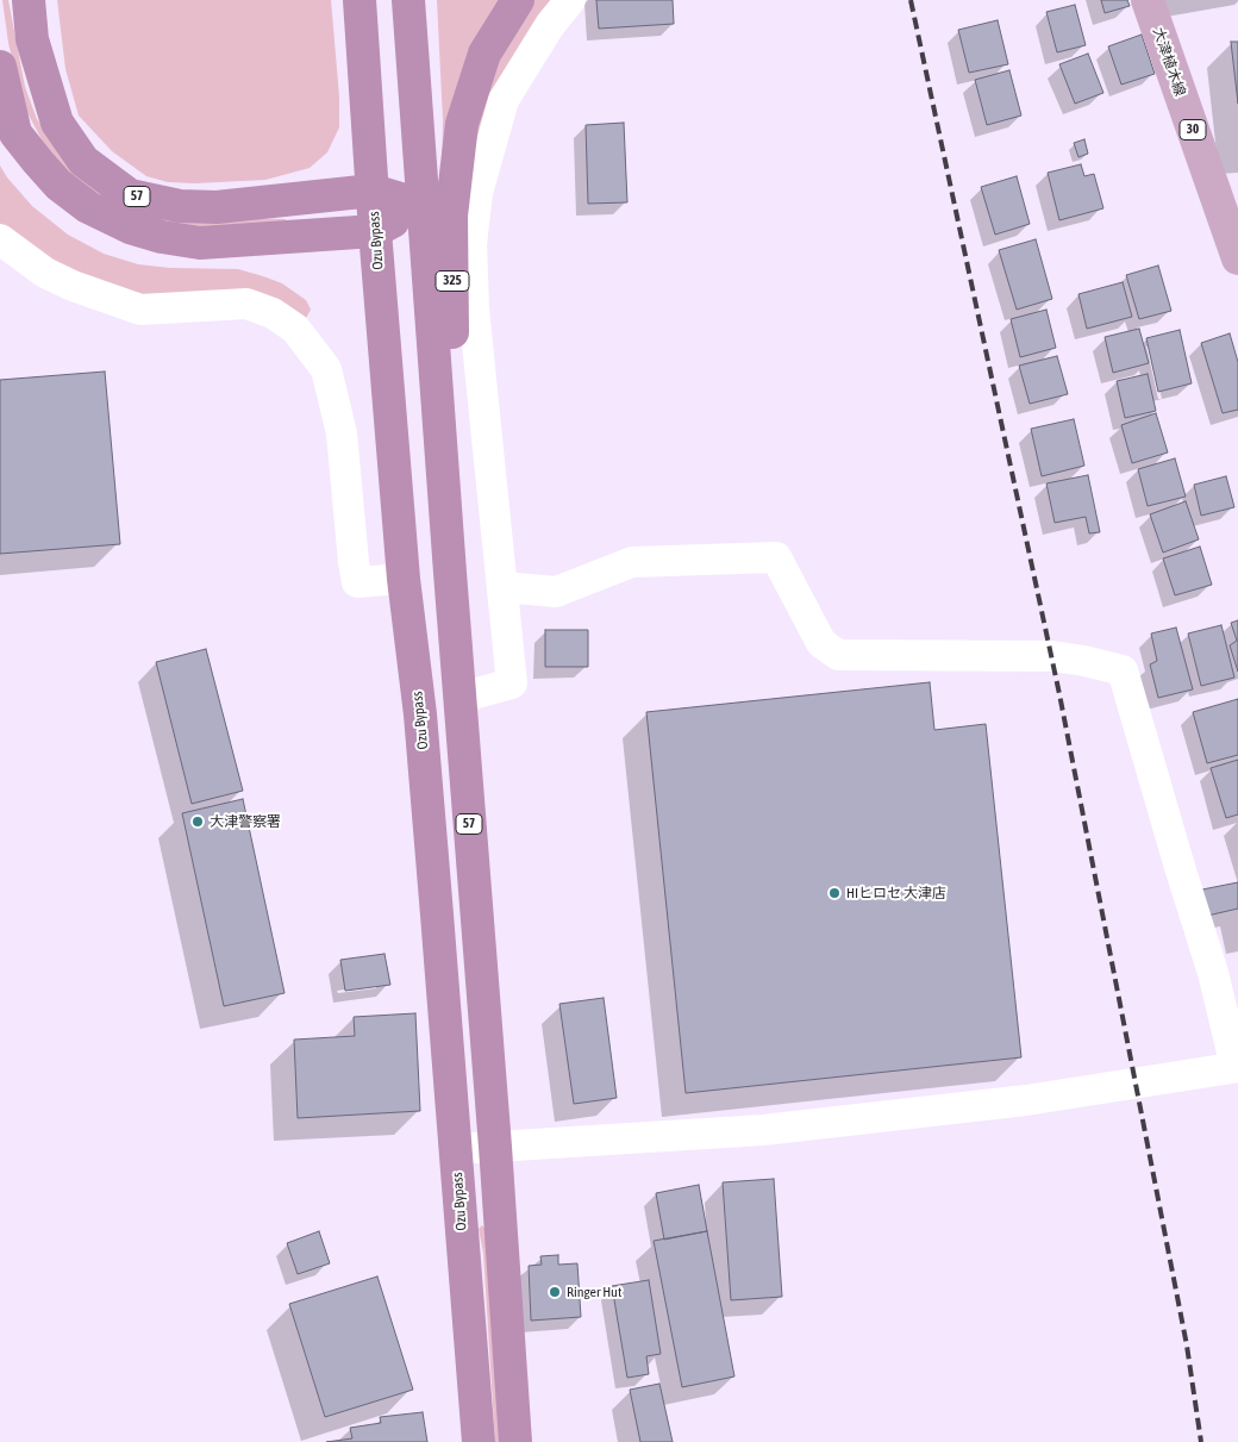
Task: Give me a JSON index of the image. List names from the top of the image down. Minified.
{"streets":{"highway":["57","Ozu Bypass","325"],"main road":["大津植木線","30"]},"crossings":[["57","Ozu Bypass"],["57","325"]],"places":["大津警察署","HIヒロセ 大津店","Ringer Hut"]}
